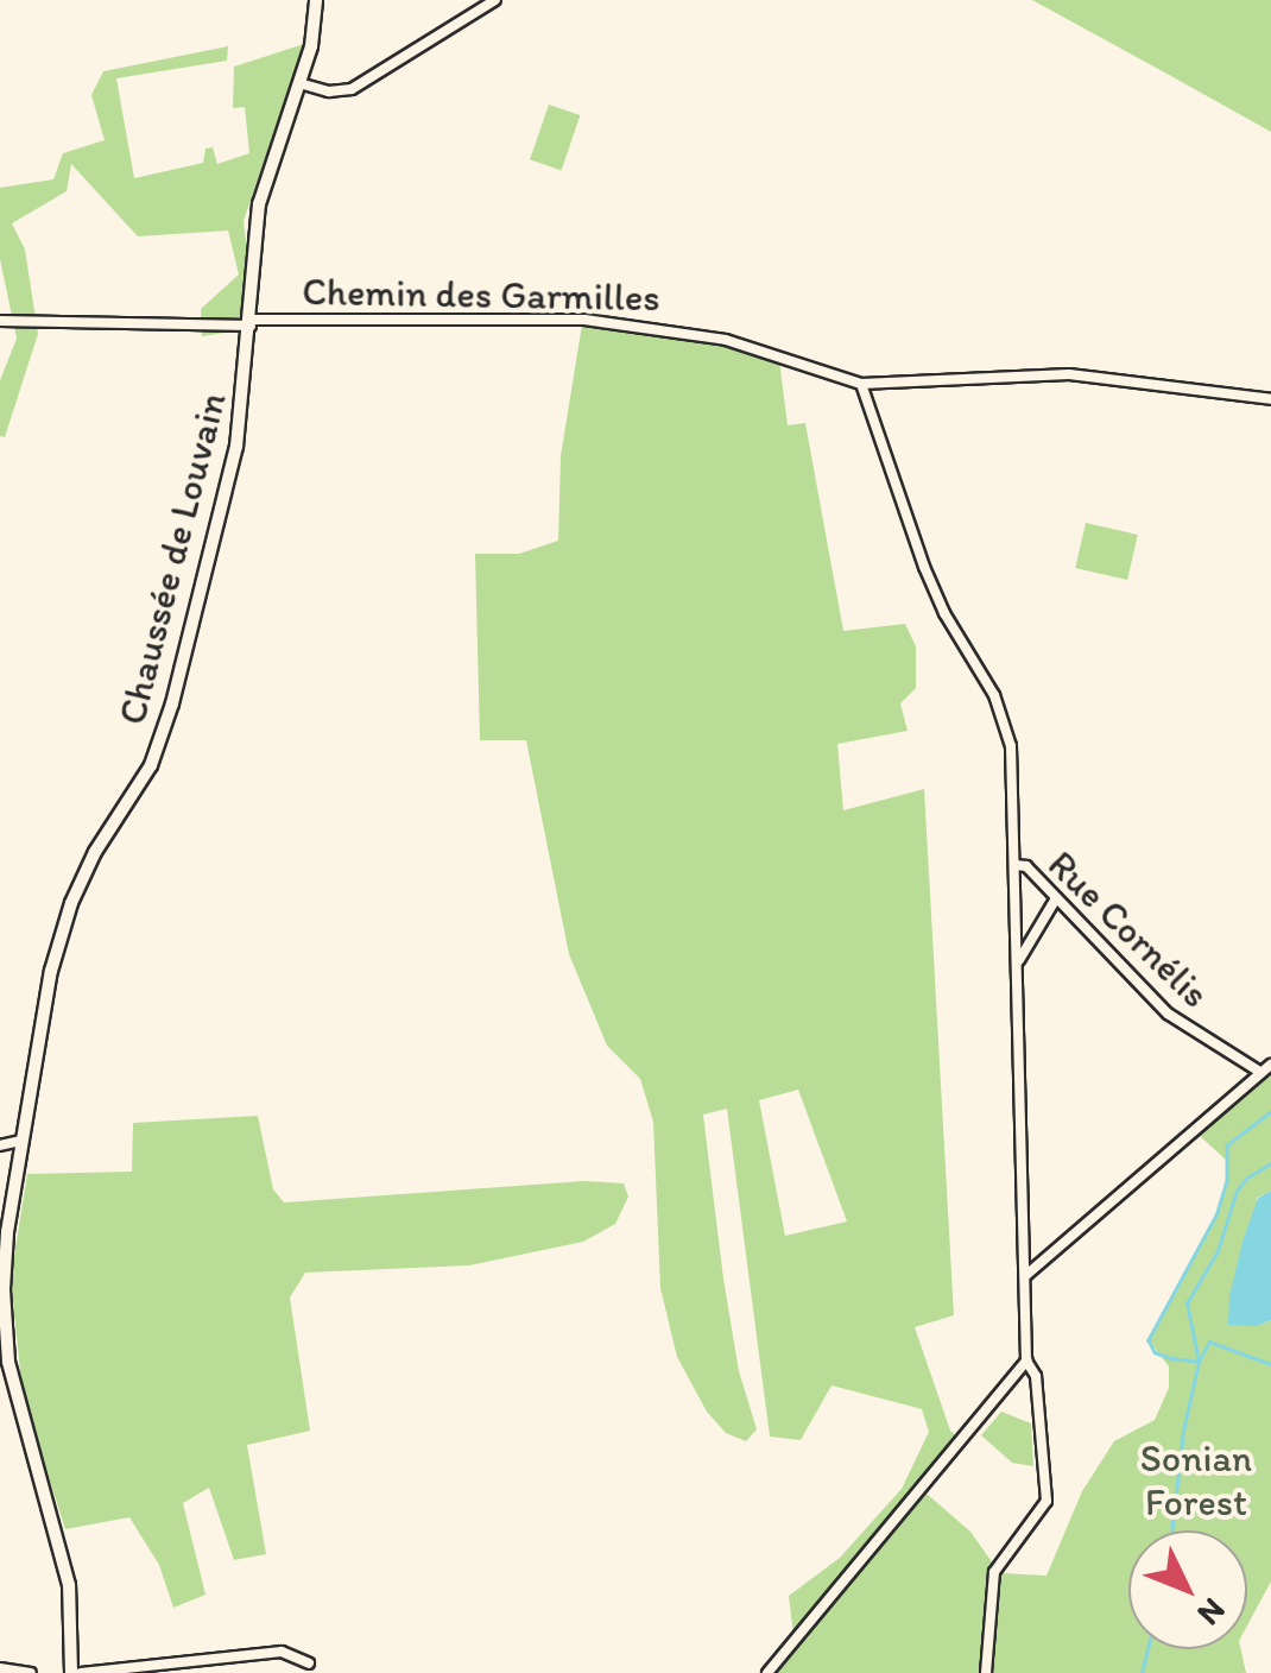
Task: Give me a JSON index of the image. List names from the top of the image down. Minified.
{"streets":{"main road":["Chaussée de Louvain"],"street":["Chemin des Garmilles","Rue Cornélis"]},"crossings":[["Chemin des Garmilles","Chaussée de Louvain"]],"parks":["Sonian Forest"],"north":"bottom right"}
